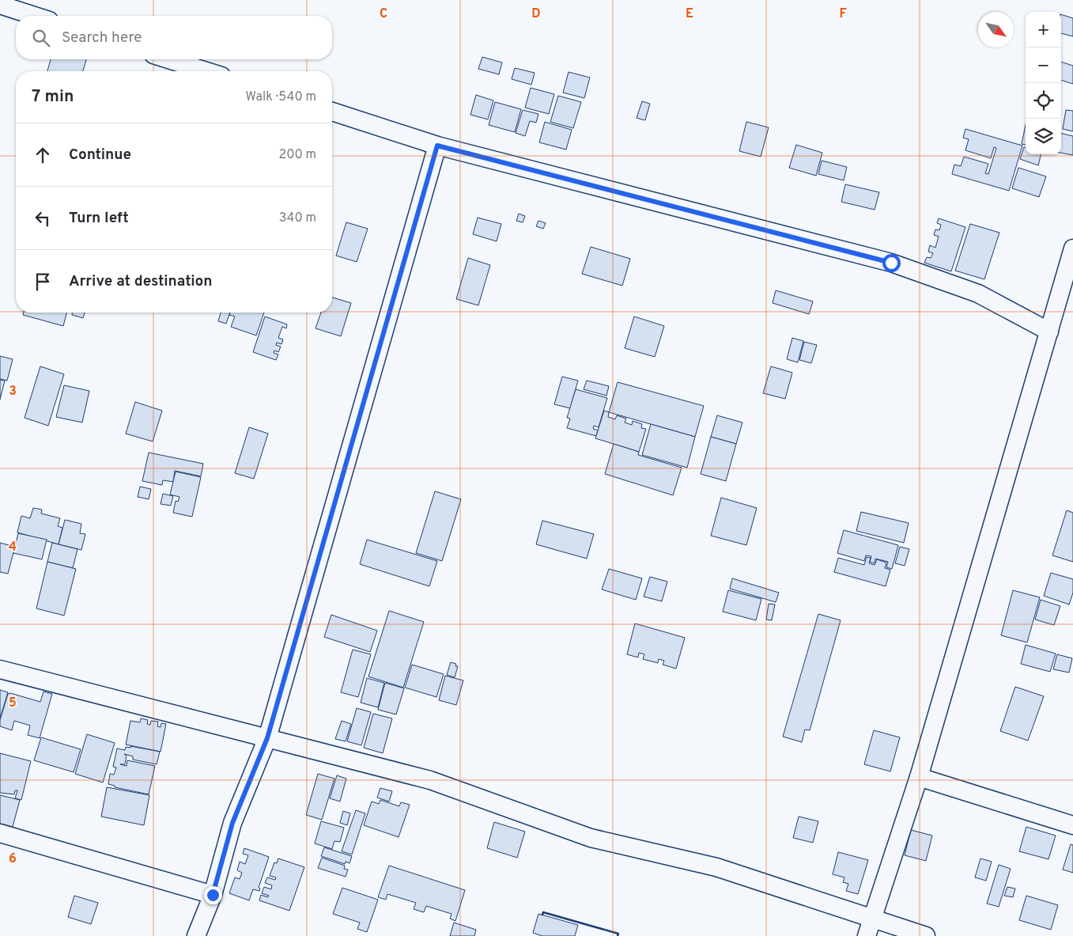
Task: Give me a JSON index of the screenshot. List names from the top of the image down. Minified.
{"north":"bottom right","page":{"map_buttons":["+","−"],"search":"Search here","heading":["7 min","Walk · 540 m"],"list":[["Continue","200 m"],["Turn left","340 m"],"Arrive at destination"]},"grid":{"columns":["C","D","E","F"],"rows":["3","4","5","6"]}}
